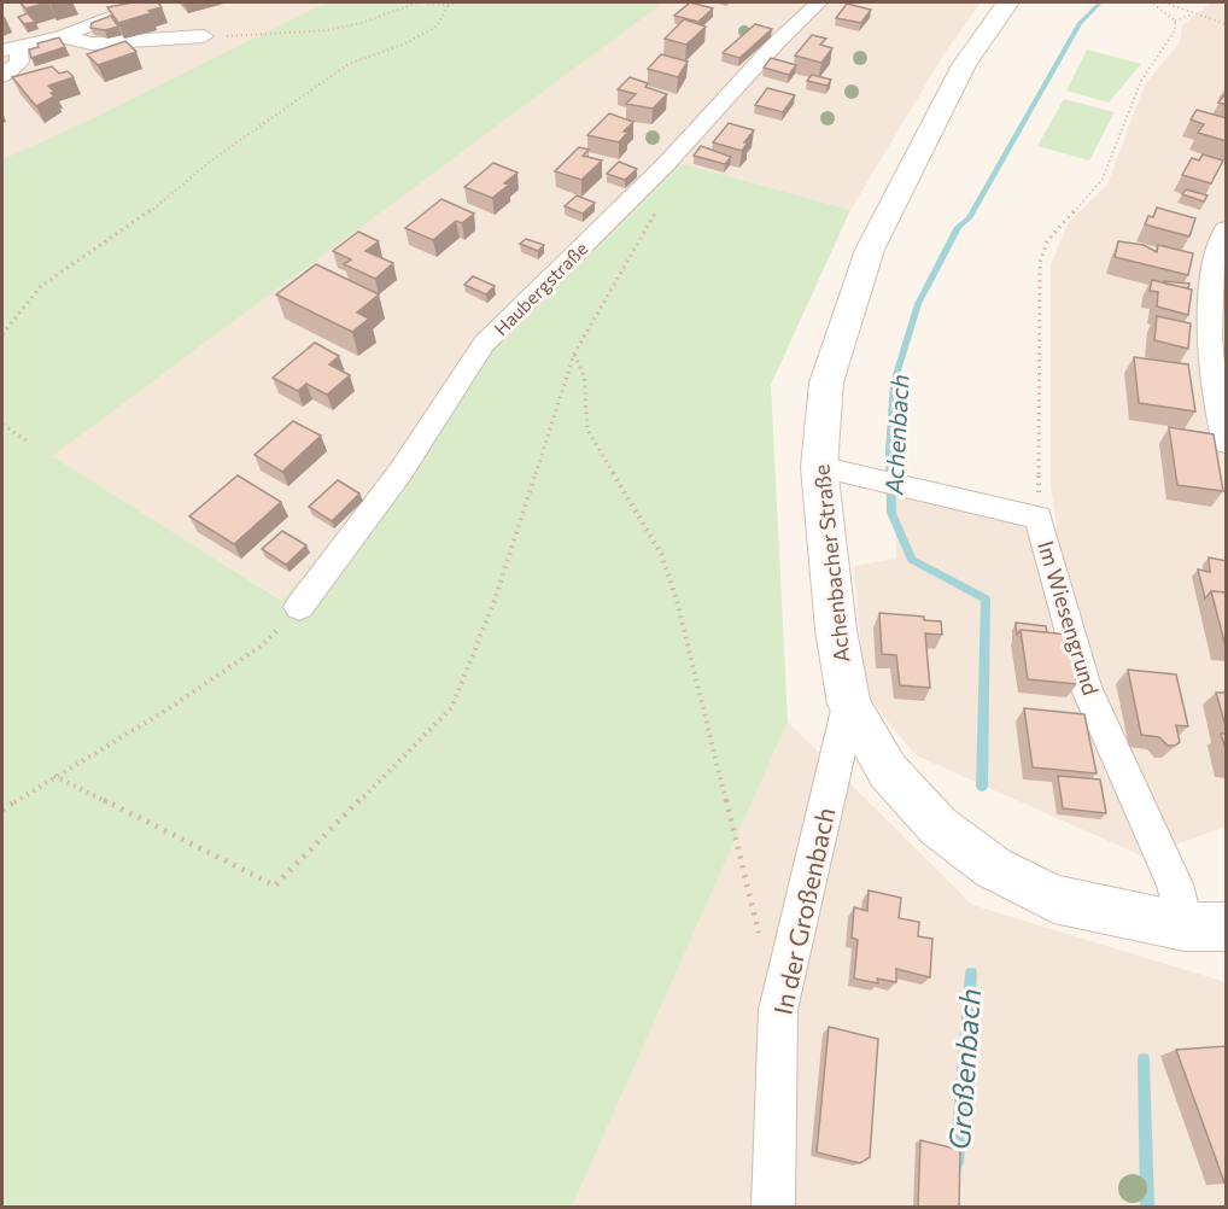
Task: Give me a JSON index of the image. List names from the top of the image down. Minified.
{"streets":{"main road":["Achenbacher Straße"],"street":["Haubergstraße","Im Wiesengrund","In der Großenbach"]},"crossings":[["Achenbacher Straße","Im Wiesengrund"],["Achenbacher Straße","In der Großenbach"]],"water":["Achenbach","Großenbach"]}
